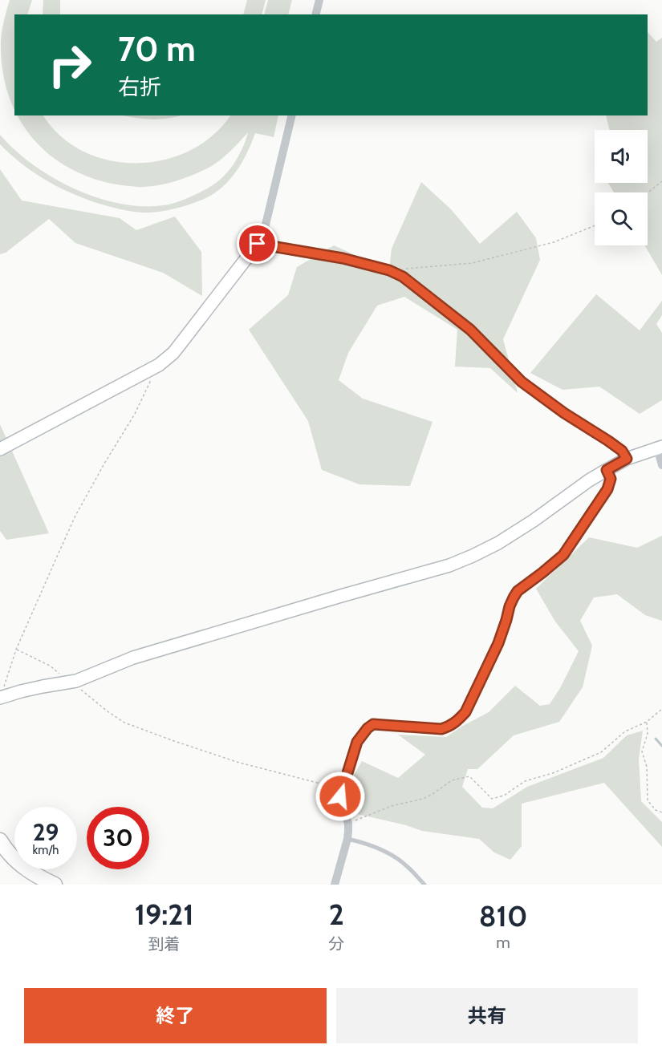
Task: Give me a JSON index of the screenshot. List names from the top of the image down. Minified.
{"page":{"turn":["70 m","右折"],"speed":"29 km/h","limit":"30","eta":["19:21","到着","2","分","810","m"],"buttons":["終了","共有"]}}
